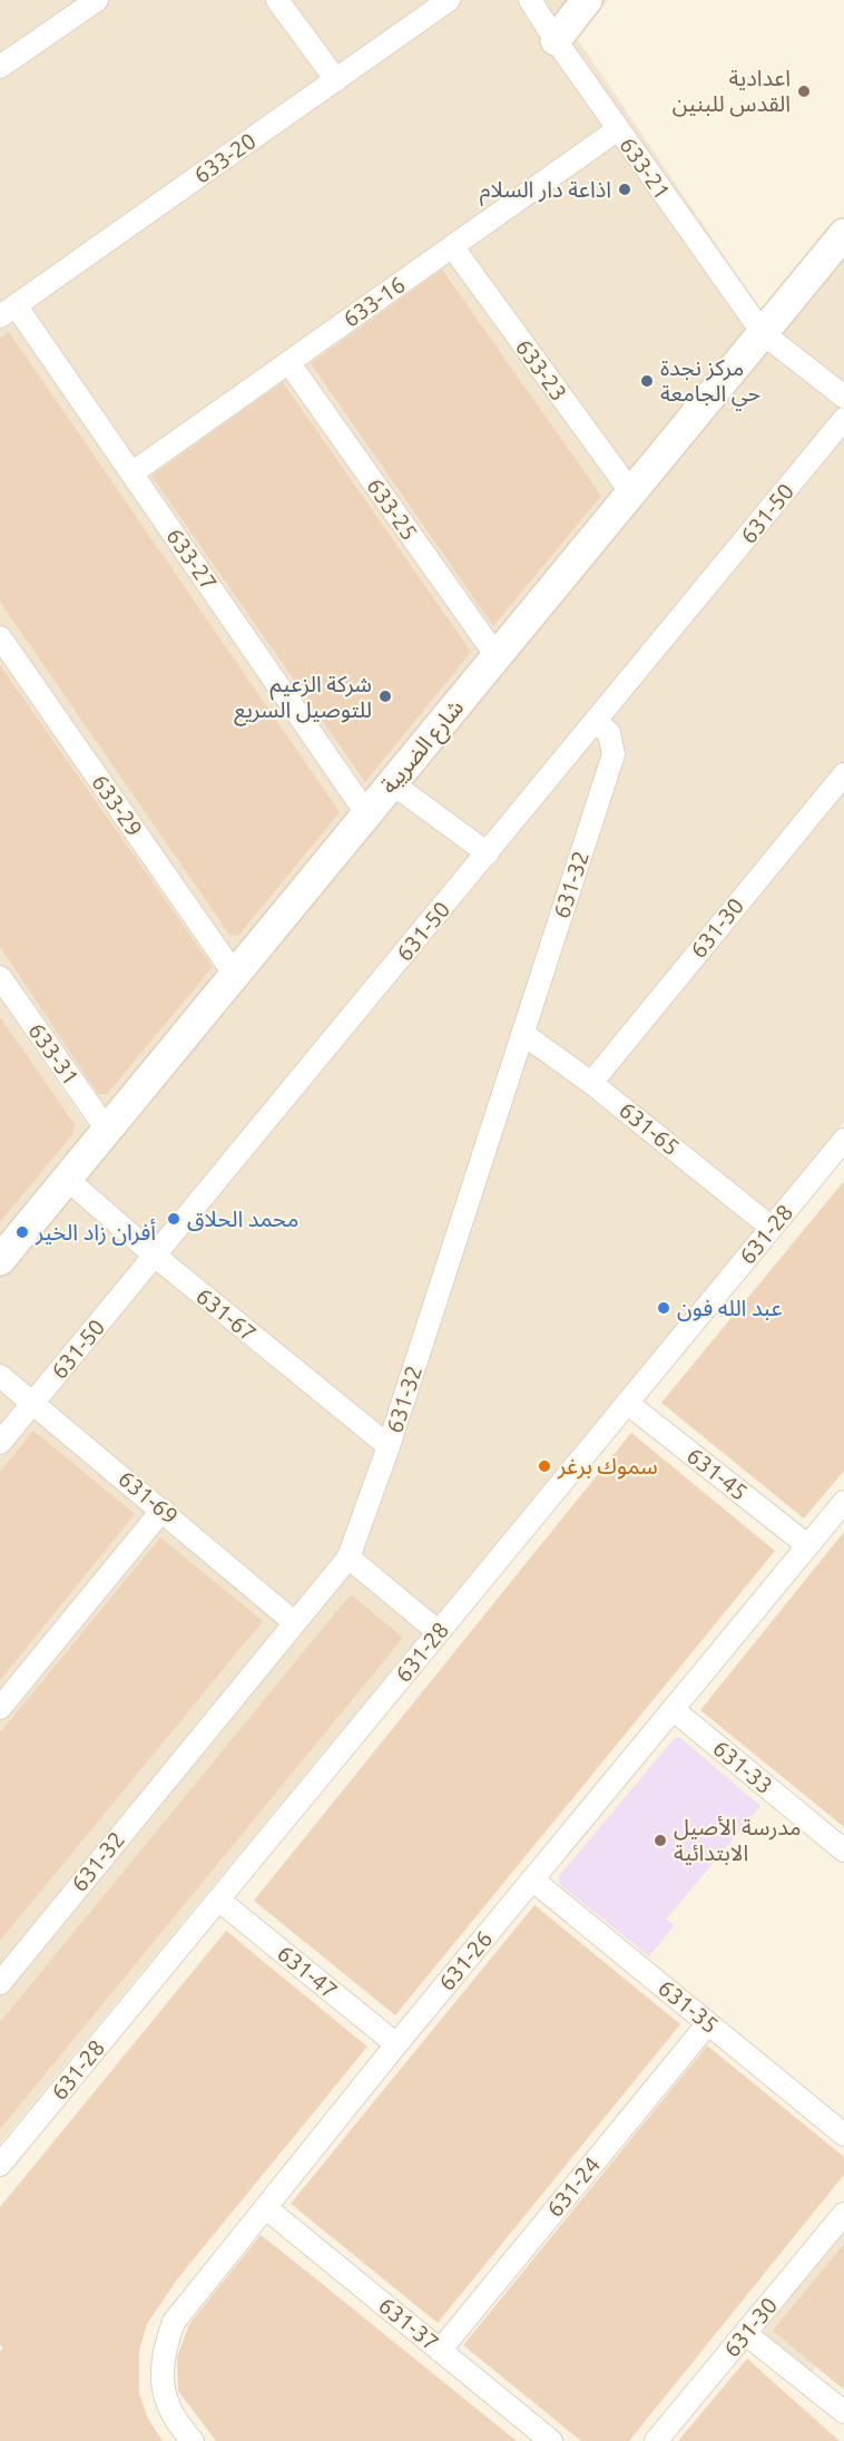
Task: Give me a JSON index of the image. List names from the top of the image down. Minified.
{"streets":{"street":["633-20","633-21","633-16","633-23","633-25","631-50","633-27","شارع الضريبة","633-29","631-32","631-30","633-31","631-65","631-28","631-67","631-45","631-69","631-33","631-26","631-47","631-35","631-24","631-37"]},"crossings":[["633-20","633-27"],["633-21","633-16"],["633-21","شارع الضريبة"],["633-16","633-23"],["633-16","633-25"],["633-16","633-27"],["633-23","شارع الضريبة"],["633-25","شارع الضريبة"],["631-50","631-32"],["631-50","631-67"],["631-50","631-69"],["633-27","شارع الضريبة"],["شارع الضريبة","633-29"],["شارع الضريبة","633-31"],["شارع الضريبة","631-67"],["631-32","631-65"],["631-32","631-67"],["631-32","631-69"],["631-30","631-65"],["631-65","631-28"],["631-28","631-45"],["631-28","631-47"],["631-45","631-26"],["631-33","631-26"],["631-26","631-47"],["631-26","631-35"],["631-26","631-37"],["631-35","631-24"],["631-24","631-37"]],"places":["اعدادية القدس للبنين","اذاعة دار السلام","مركز نجدة حي الجامعة","شركة الزعيم للتوصيل السريع","محمد الحلاق","أفران زاد الخير","عبد الله فون","سموك برغر","مدرسة الأصيل الابتدائية"]}
